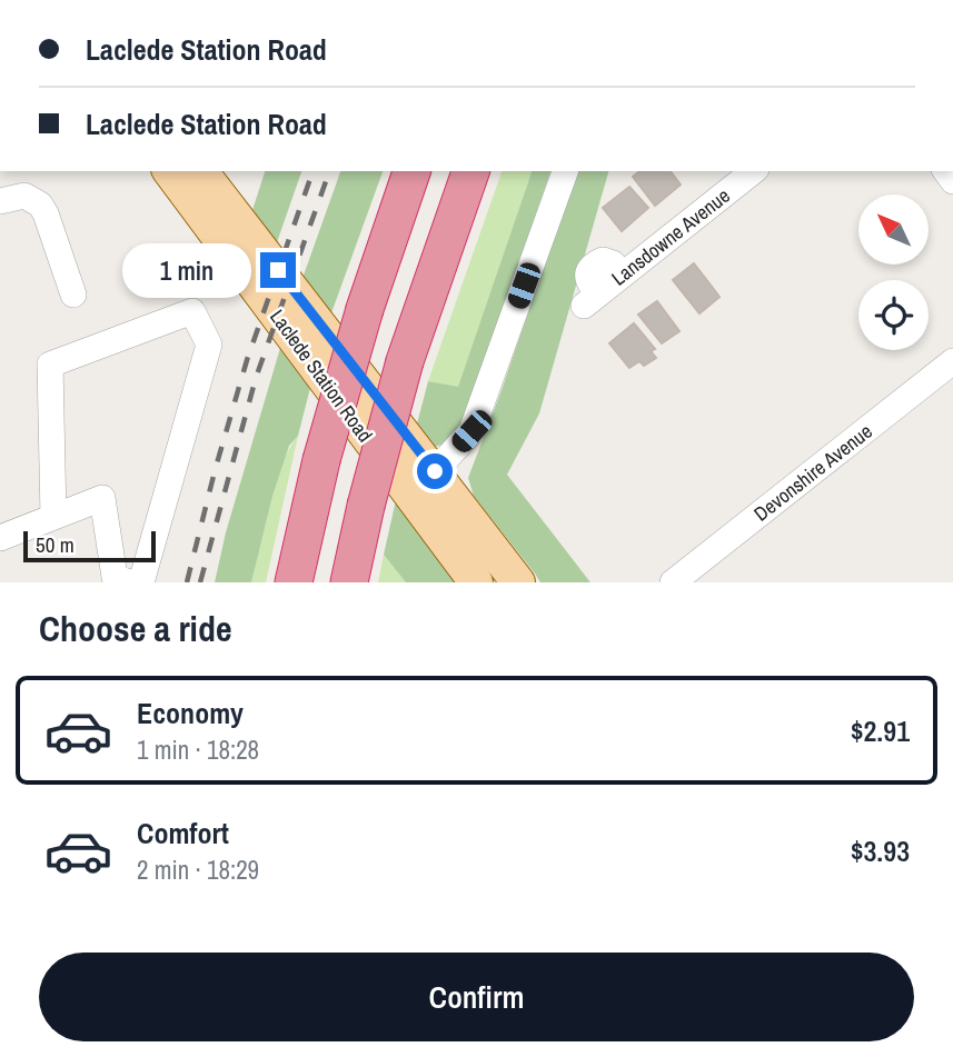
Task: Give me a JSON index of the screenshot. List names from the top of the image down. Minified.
{"streets":{"main road":["Laclede Station Road"],"street":["Lansdowne Avenue","Devonshire Avenue"]},"scale_bar":"50 m","north":"top left","page":{"banner":["Laclede Station Road","Laclede Station Road"],"bubble":"1 min","scale":"50 m","heading":"Choose a ride","list":[{"name":"Economy","note":"1 min · 18:28","value":"$2.91"},{"name":"Comfort","note":"2 min · 18:29","value":"$3.93"}],"buttons":"Confirm"}}
